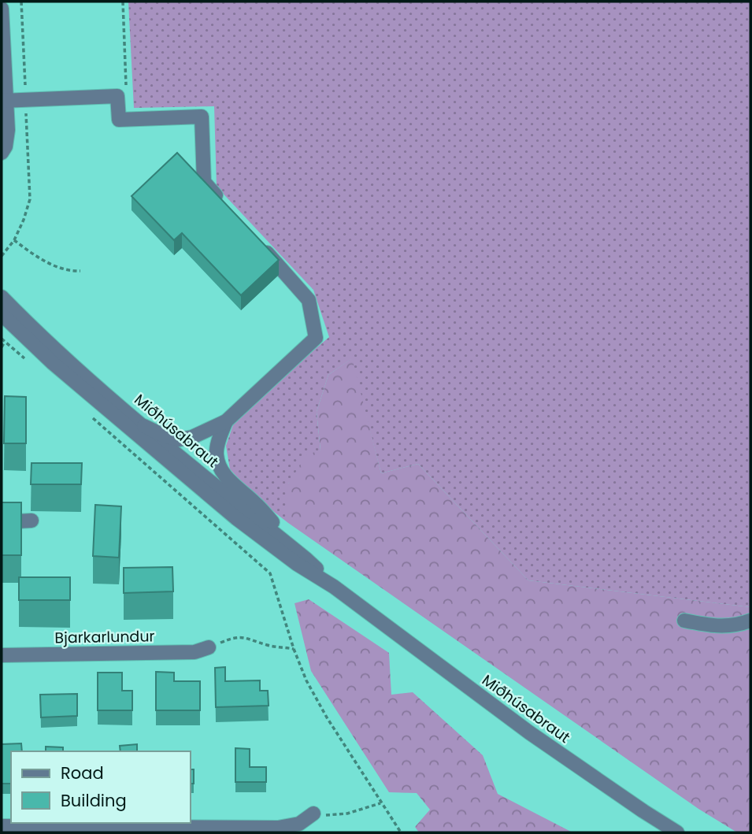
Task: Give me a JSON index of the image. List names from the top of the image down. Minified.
{"streets":{"street":["Miðhúsabraut","Bjarkarlundur"]},"legend":["Road","Building"]}
